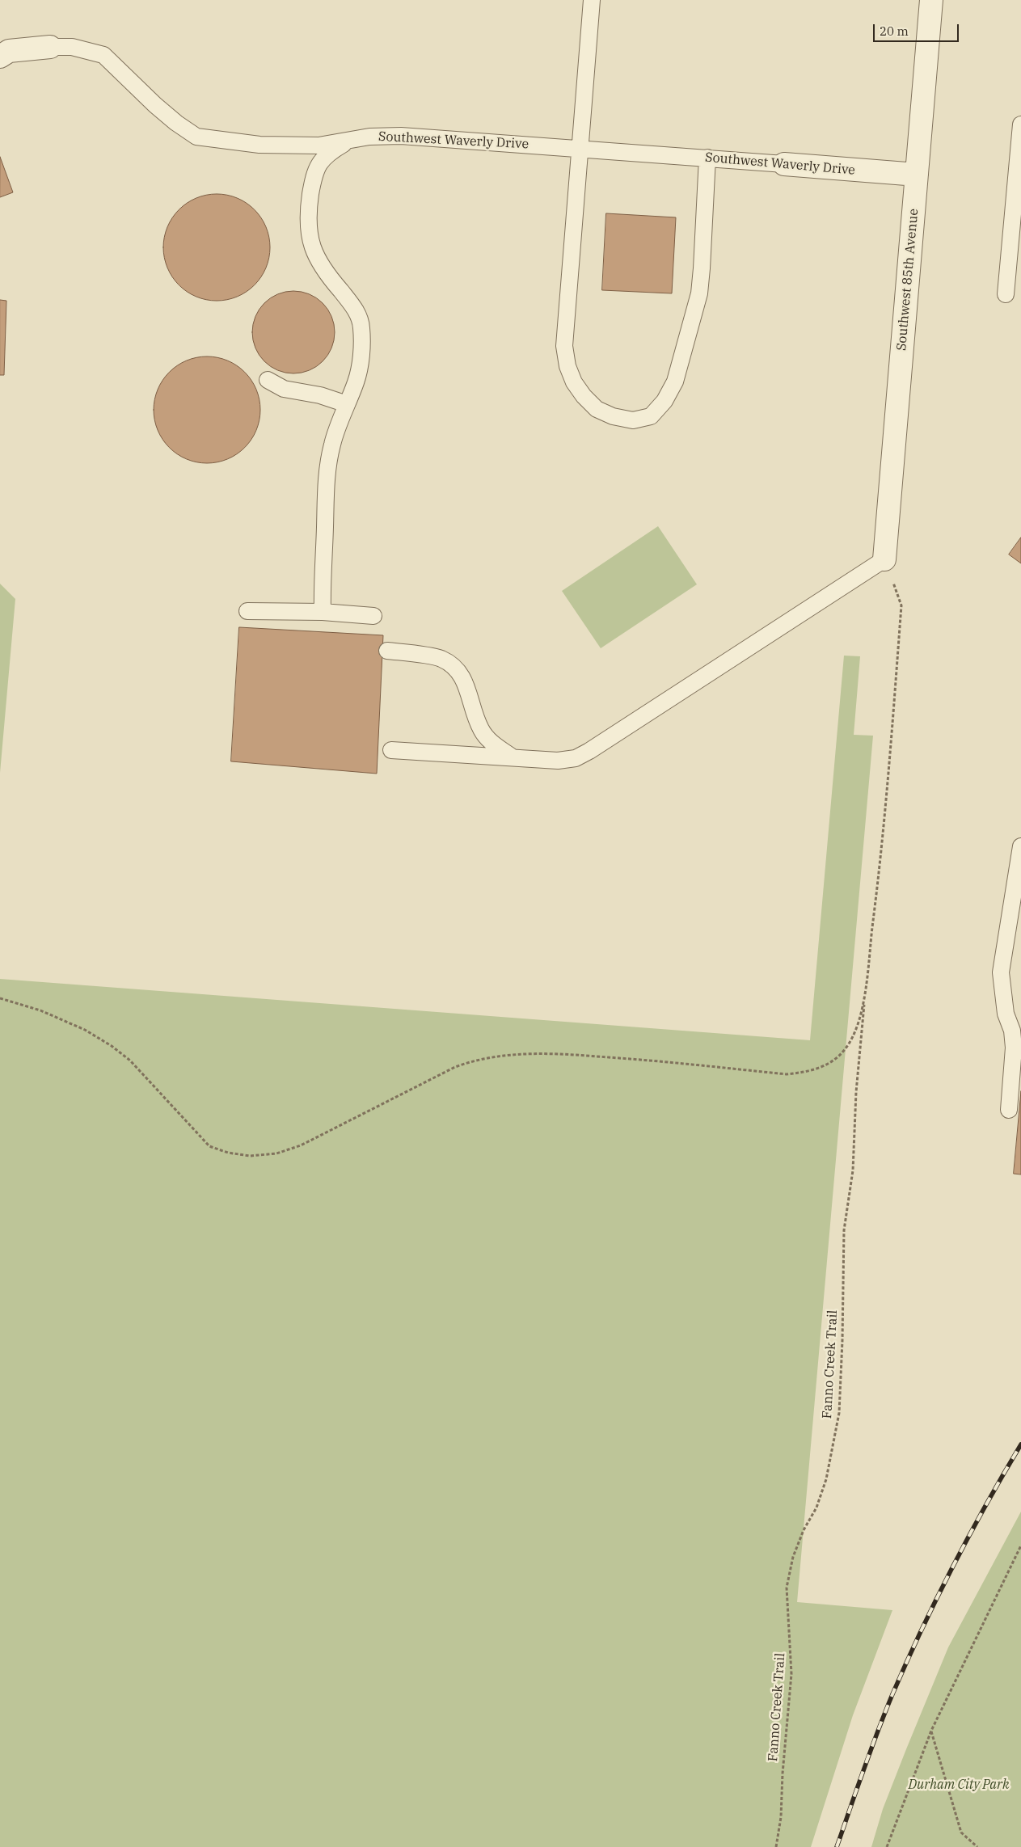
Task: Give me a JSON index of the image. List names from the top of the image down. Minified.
{"streets":{"street":["Southwest Waverly Drive","Southwest 85th Avenue"],"path":["Fanno Creek Trail"]},"crossings":[["Southwest Waverly Drive","Southwest 85th Avenue"]],"parks":["Durham City Park"],"scale_bar":"20 m"}
